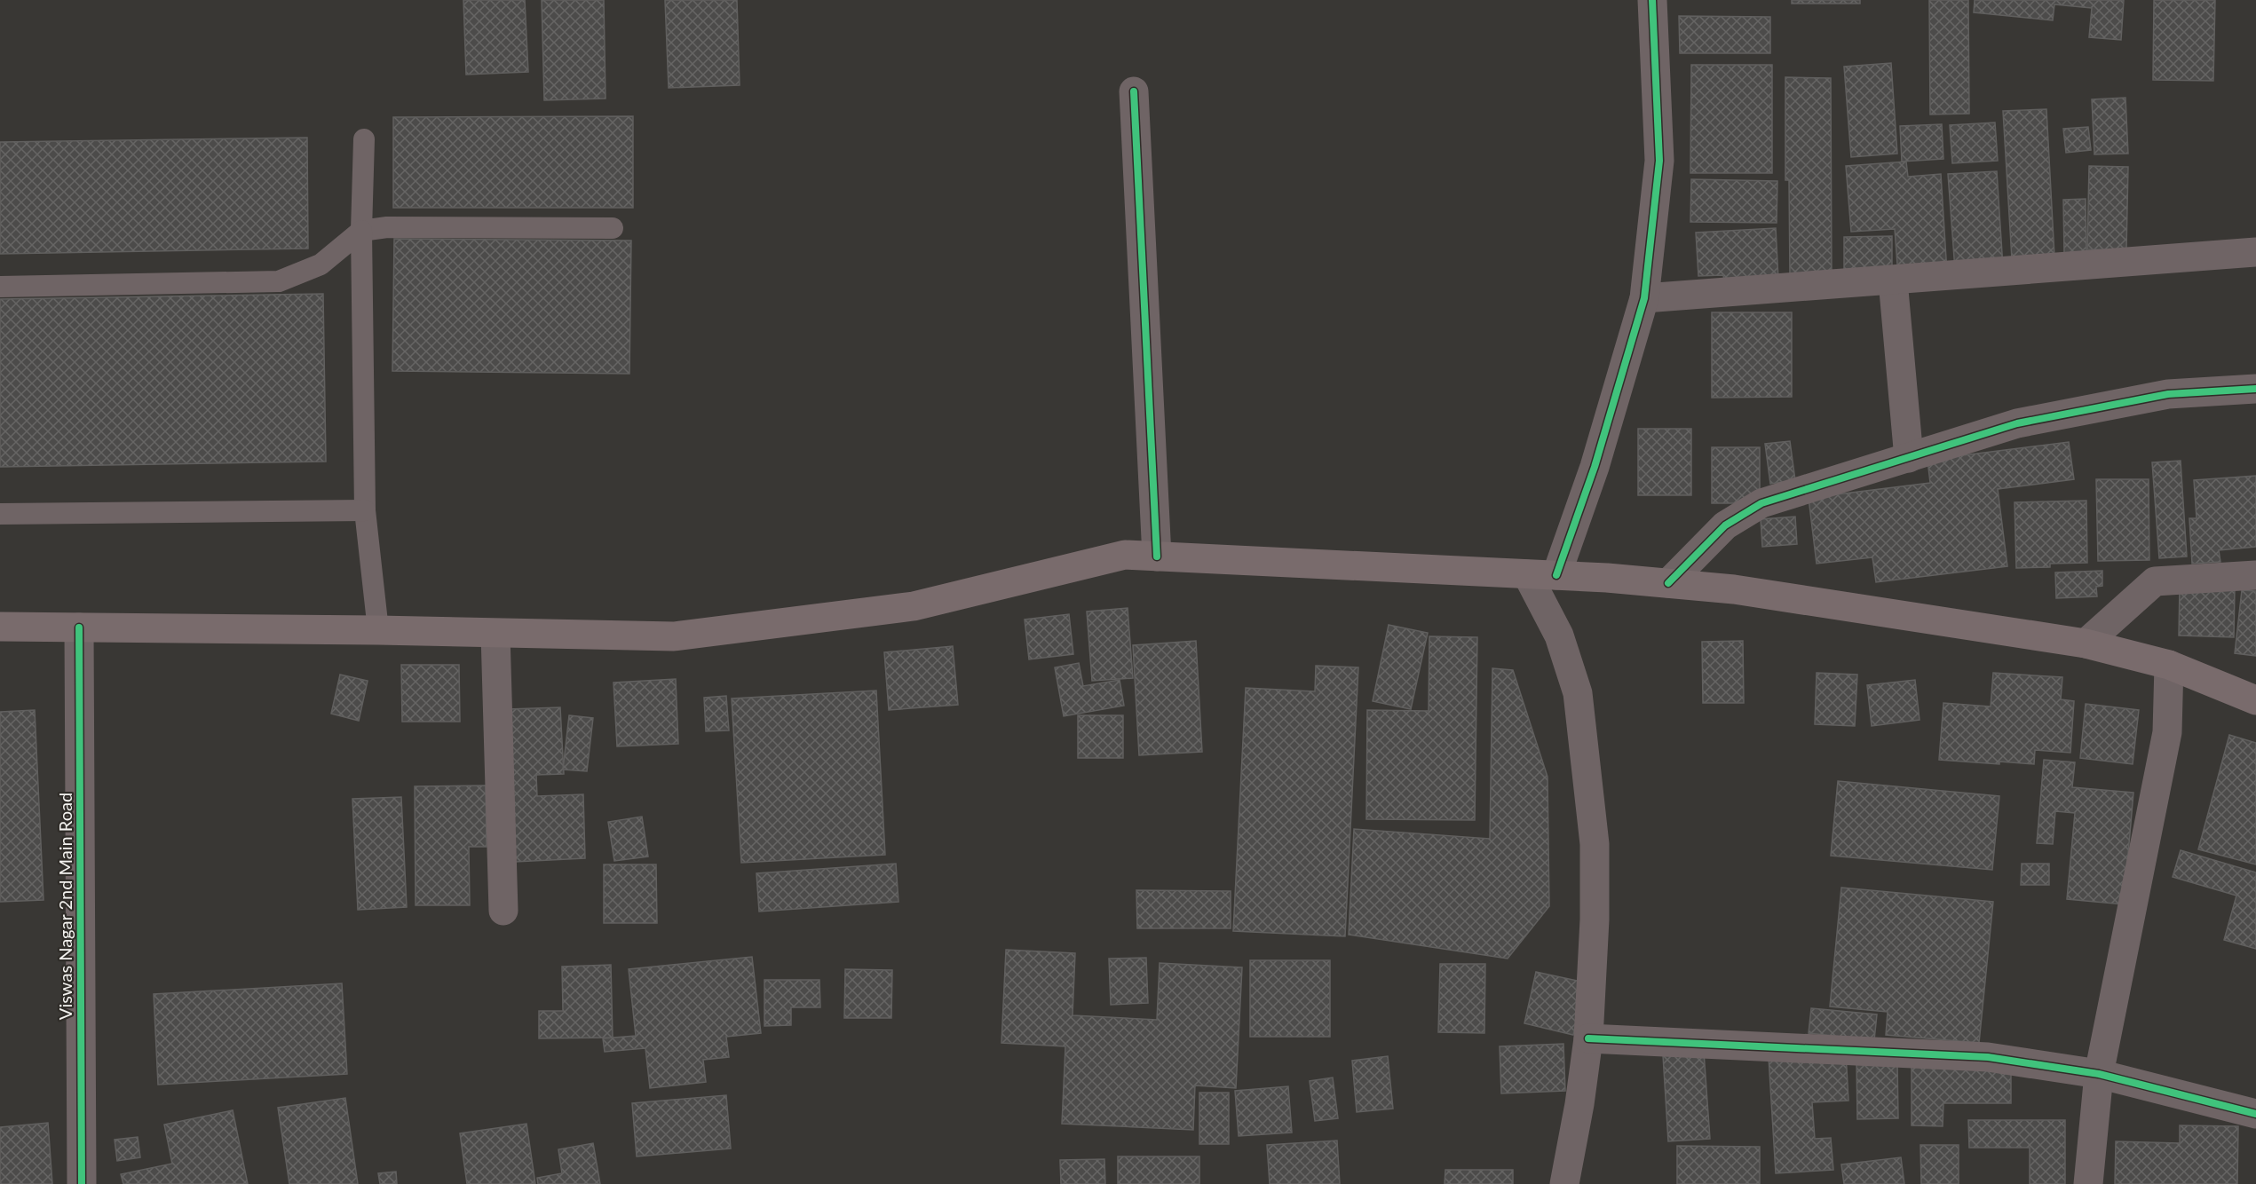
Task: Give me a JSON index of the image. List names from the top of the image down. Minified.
{"streets":{"street":["Viswas Nagar 2nd Main Road"]}}
